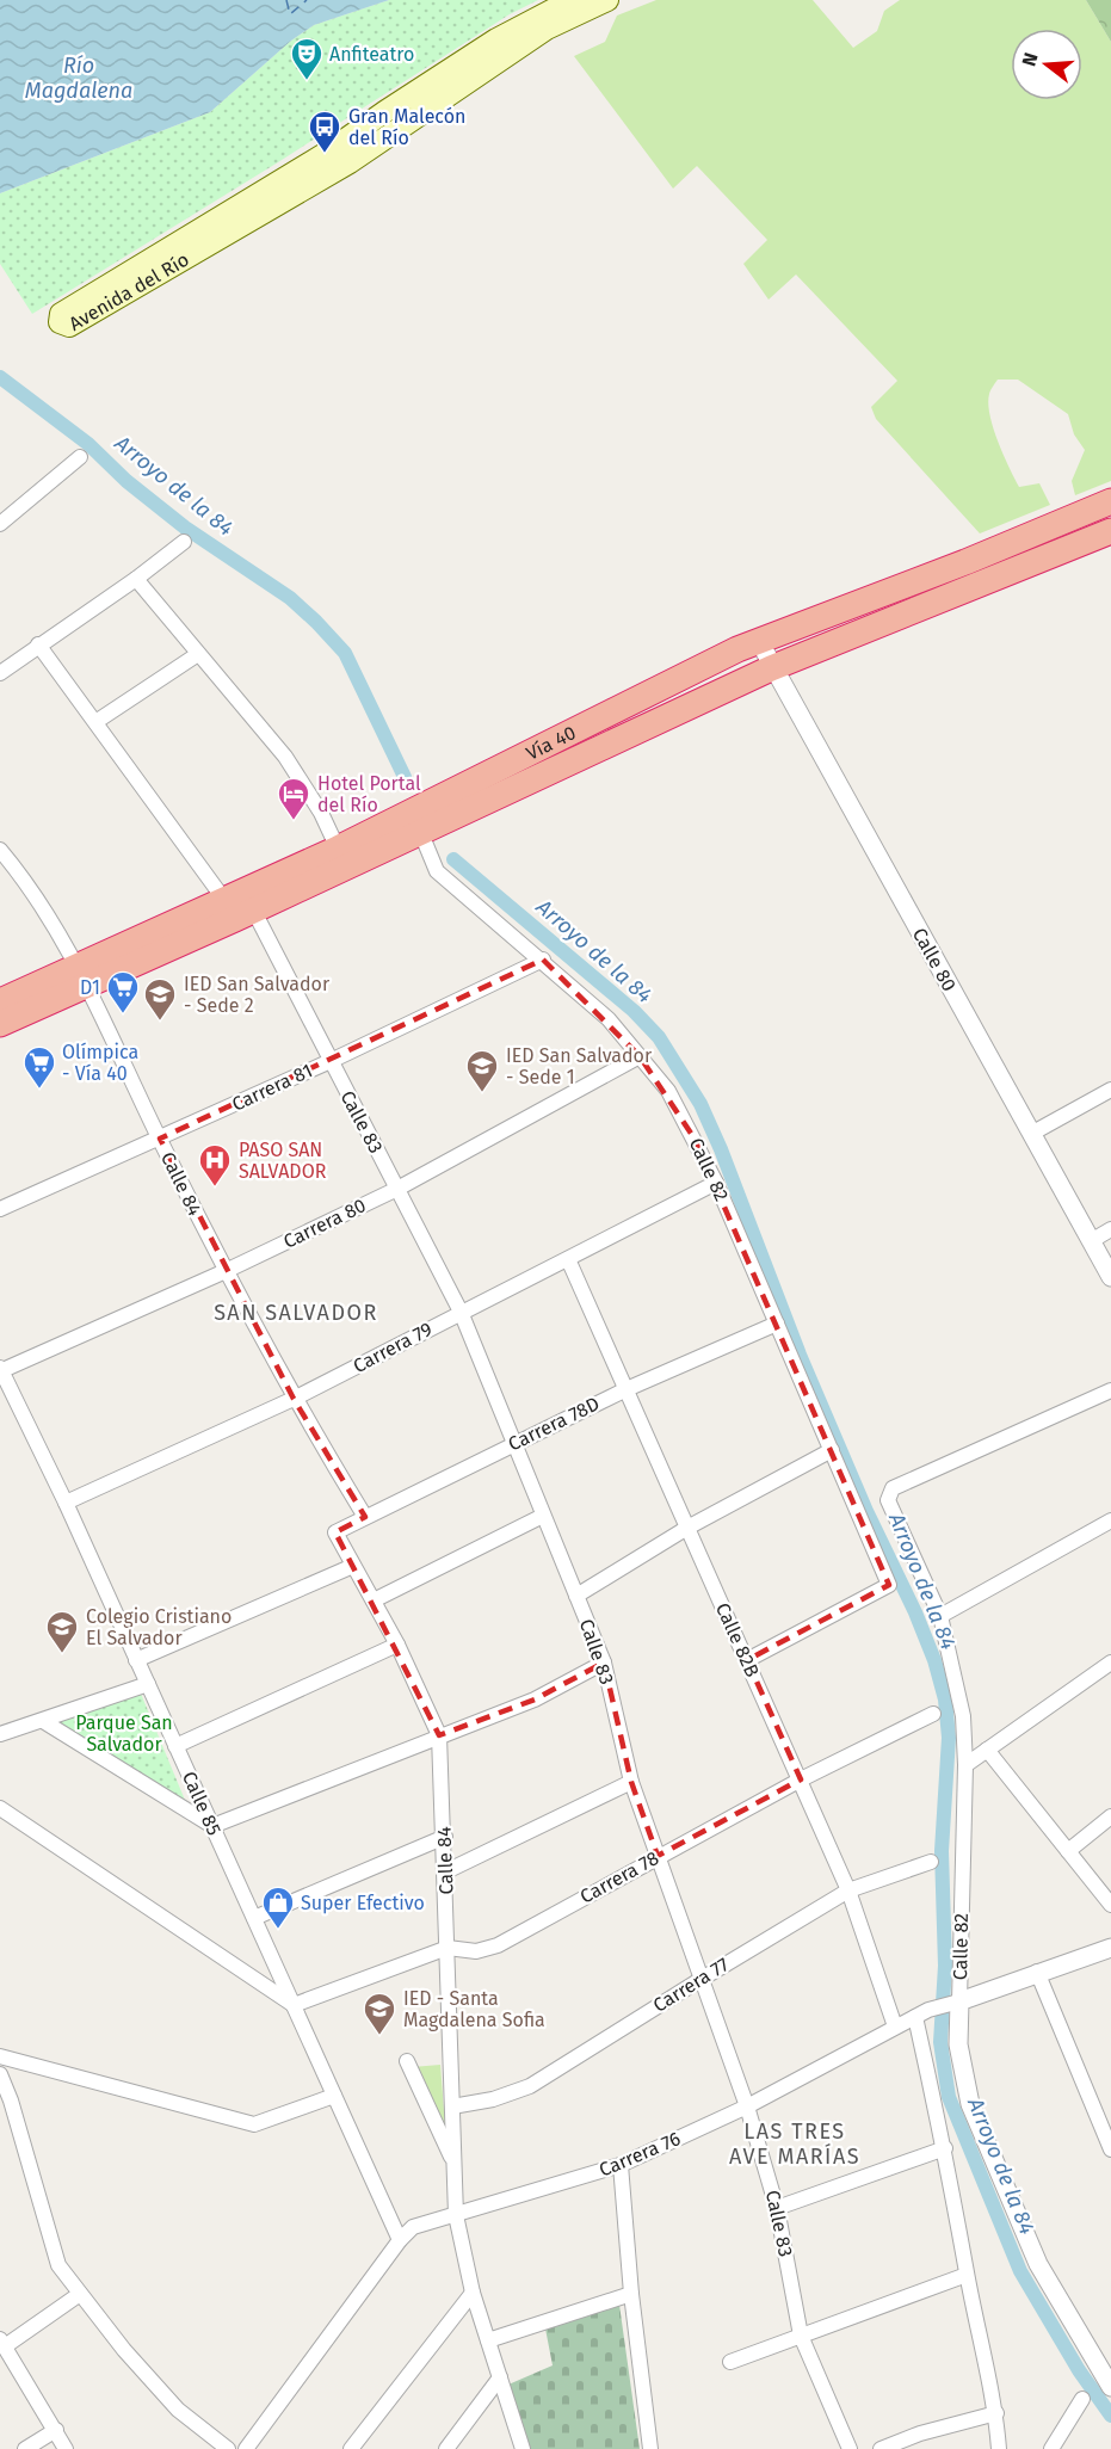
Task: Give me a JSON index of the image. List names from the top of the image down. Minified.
{"streets":{"highway":["Vía 40"],"main road":["Avenida del Río"],"street":["Calle 80","Carrera 81","Calle 83","Calle 82","Calle 84","Carrera 80","Carrera 79","Carrera 78D","Calle 82B","Calle 85","Carrera 78","Carrera 77","Carrera 76"]},"crossings":[["Vía 40","Calle 80"],["Vía 40","Calle 83"],["Vía 40","Calle 82"],["Vía 40","Calle 84"],["Carrera 81","Calle 83"],["Carrera 81","Calle 82"],["Carrera 81","Calle 84"],["Calle 83","Carrera 80"],["Calle 83","Carrera 79"],["Calle 83","Carrera 78D"],["Calle 83","Carrera 78"],["Calle 83","Carrera 77"],["Calle 83","Carrera 76"],["Calle 82","Carrera 80"],["Calle 82","Carrera 79"],["Calle 82","Carrera 78D"],["Calle 82","Calle 82B"],["Calle 82","Carrera 76"],["Calle 84","Carrera 80"],["Calle 84","Carrera 79"],["Calle 84","Carrera 78D"],["Calle 84","Carrera 78"],["Calle 84","Carrera 77"],["Calle 84","Carrera 76"],["Carrera 80","Calle 85"],["Carrera 79","Calle 82B"],["Carrera 79","Calle 85"],["Carrera 78D","Calle 82B"],["Calle 82B","Carrera 78"],["Calle 82B","Carrera 77"],["Calle 82B","Carrera 76"],["Calle 85","Carrera 78"],["Calle 85","Carrera 76"]],"districts":["SAN SALVADOR","LAS TRES AVE MARÍAS"],"water":["Río Magdalena","Arroyo de la 84"],"parks":["Parque San Salvador"],"places":{"theatre":["Anfiteatro"],"bus stop":["Gran Malecón del Río"],"hotel":["Hotel Portal del Río"],"supermarket":["D1","Olímpica - Vía 40"],"school or university":["IED San Salvador - Sede 2","IED San Salvador - Sede 1","Colegio Cristiano El Salvador","IED - Santa Magdalena Sofia"],"hospital":["PASO SAN SALVADOR"],"shop":["Super Efectivo"]},"north":"left"}
